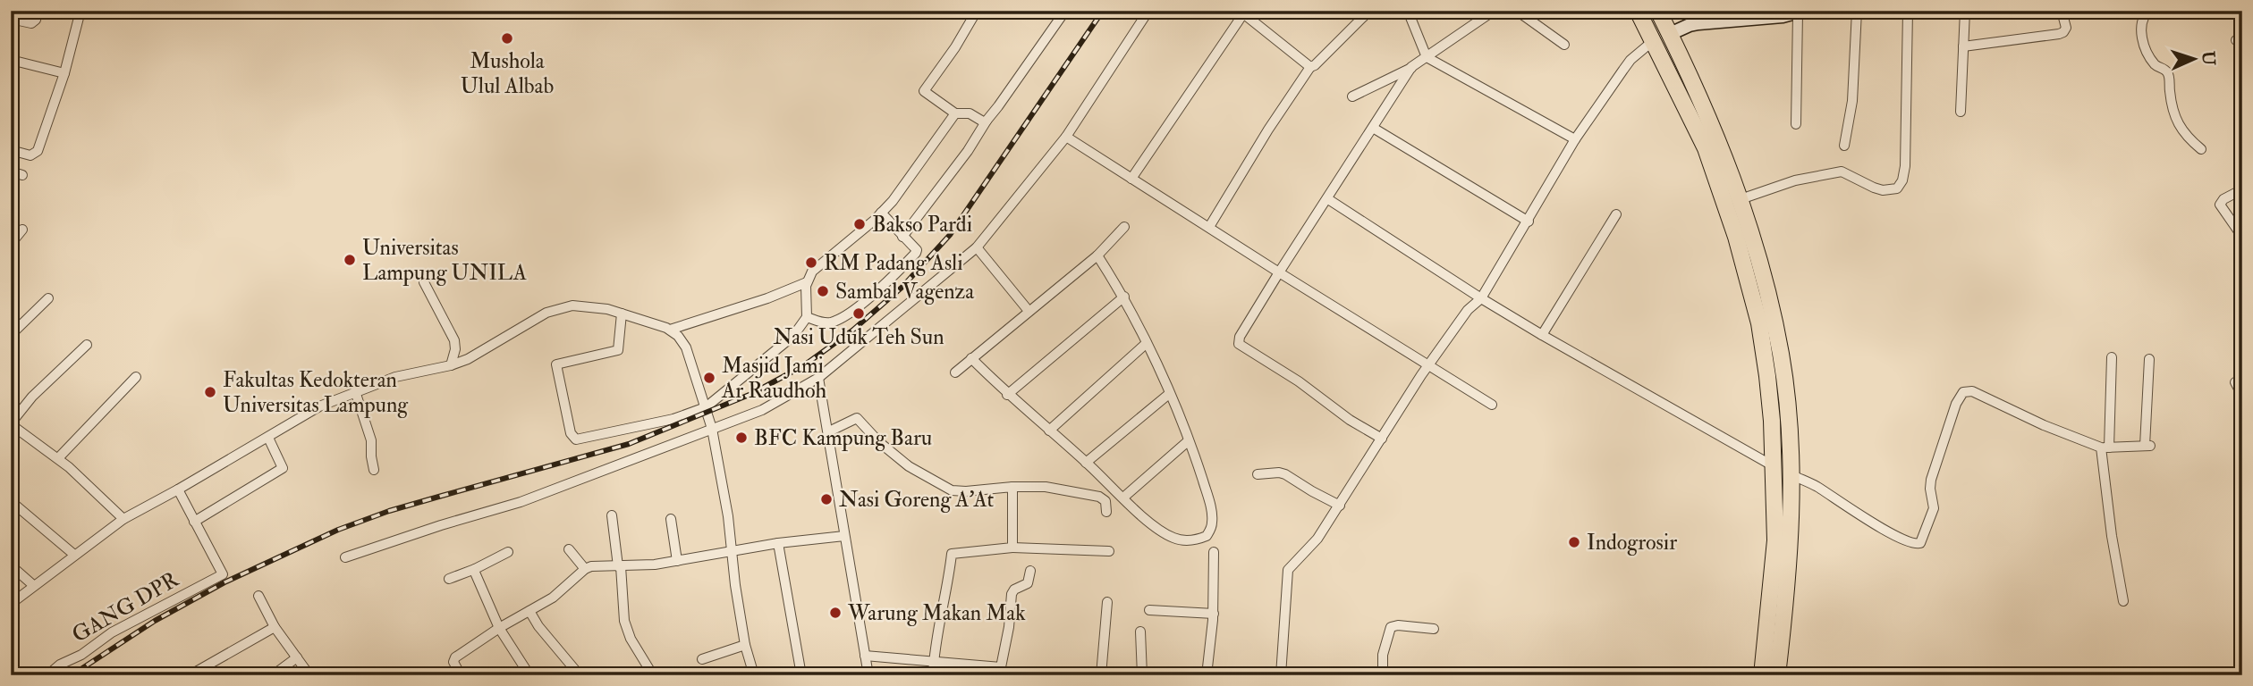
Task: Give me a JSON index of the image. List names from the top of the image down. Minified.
{"streets":{"street":["GANG DPR"]},"places":["Mushola Ulul Albab","Bakso Pardi","Universitas Lampung UNILA","RM Padang Asli","Sambal Vagenza","Nasi Uduk Teh Sun","Masjid Jami Ar Raudhoh","Fakultas Kedokteran Universitas Lampung","BFC Kampung Baru","Nasi Goreng A'At","Indogrosir","Warung Makan Mak"],"north":"right"}
